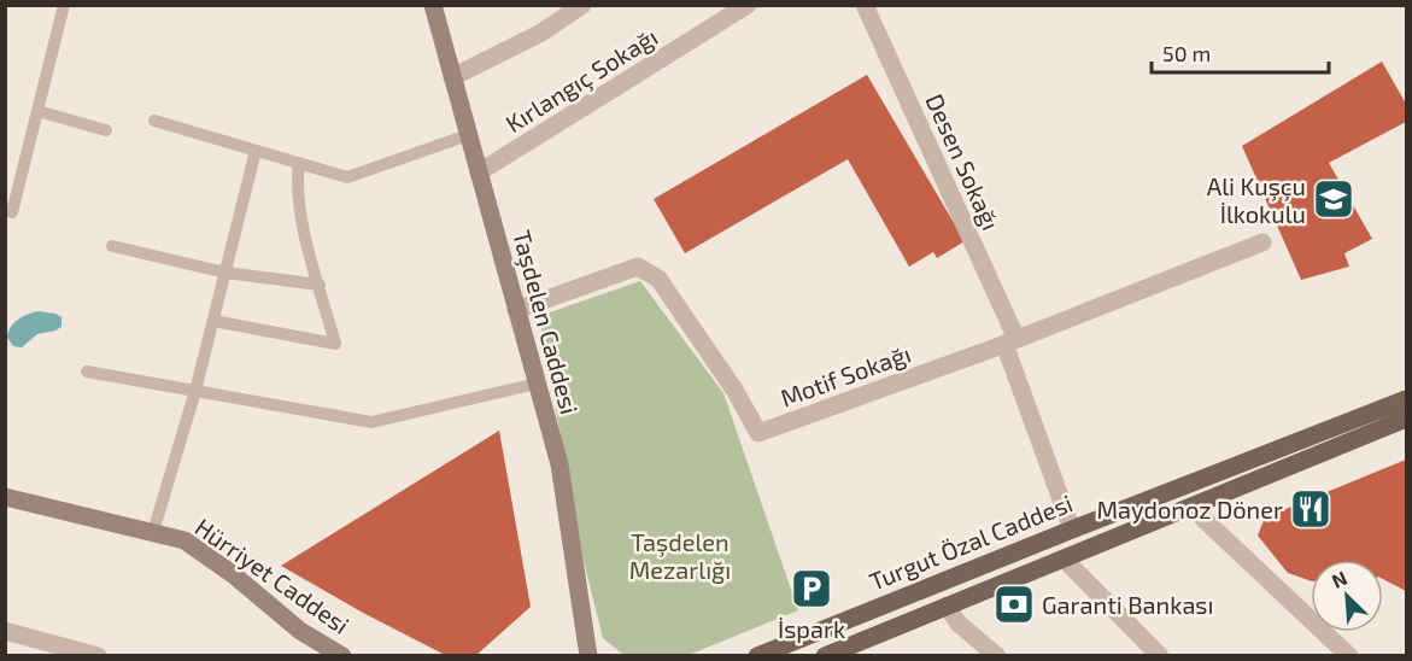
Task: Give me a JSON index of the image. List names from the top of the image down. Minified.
{"streets":{"main road":["Turgut Özal Caddesi"],"street":["Kırlangıç Sokağı","Desen Sokağı","Taşdelen Caddesi","Motif Sokağı","Hürriyet Caddesi"]},"crossings":[["Kırlangıç Sokağı","Taşdelen Caddesi"],["Desen Sokağı","Motif Sokağı"],["Desen Sokağı","Turgut Özal Caddesi"],["Taşdelen Caddesi","Motif Sokağı"]],"parks":["Taşdelen Mezarlığı"],"places":{"school or university":["Ali Kuşçu İlkokulu"],"restaurant":["Maydonoz Döner"],"parking":["İspark"],"bank":["Garanti Bankası"]},"scale_bar":"50 m","north":"top left"}
